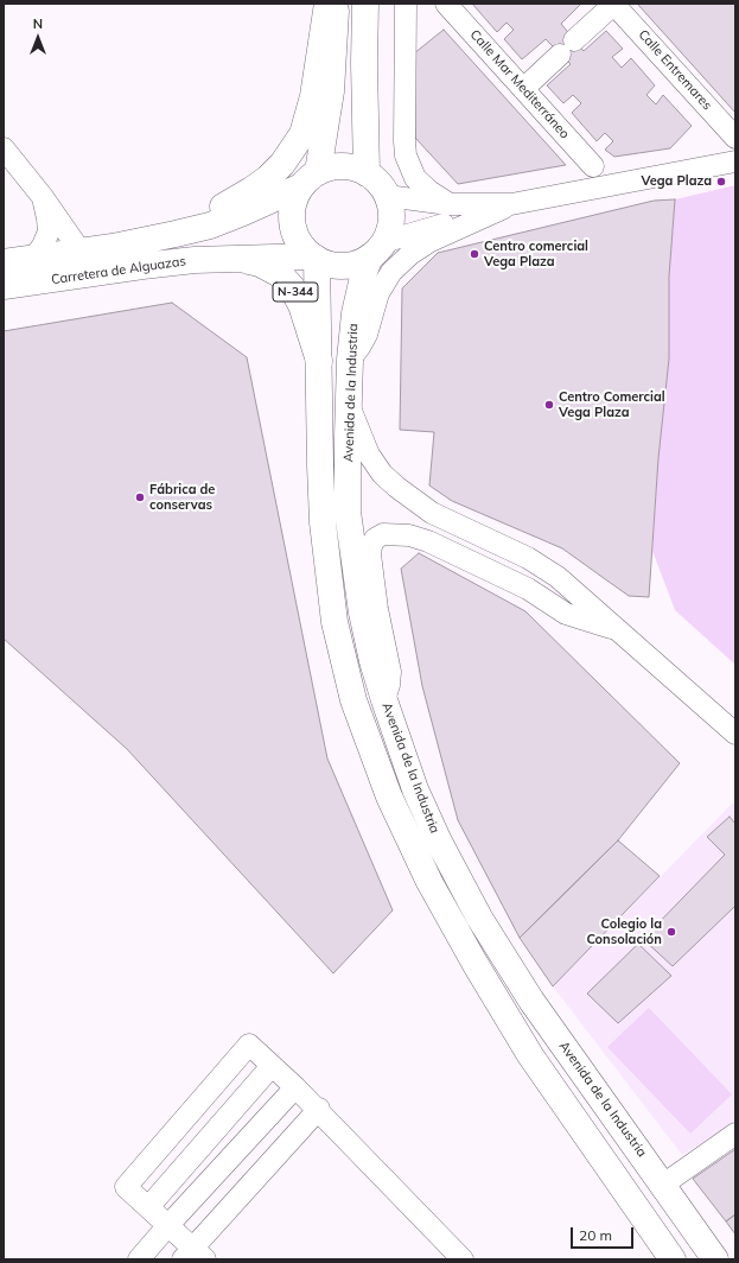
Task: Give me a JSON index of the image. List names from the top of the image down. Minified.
{"streets":{"main road":["Carretera de Alguazas","N-344","Avenida de la Industria"],"street":["Calle Entremares","Calle Mar Mediterráneo"]},"crossings":[["Carretera de Alguazas","N-344"],["N-344","Avenida de la Industria"]],"places":["Vega Plaza","Centro comercial Vega Plaza","Centro Comercial Vega Plaza","Fábrica de conservas","Colegio la Consolación"],"scale_bar":"20 m","north":"top"}
